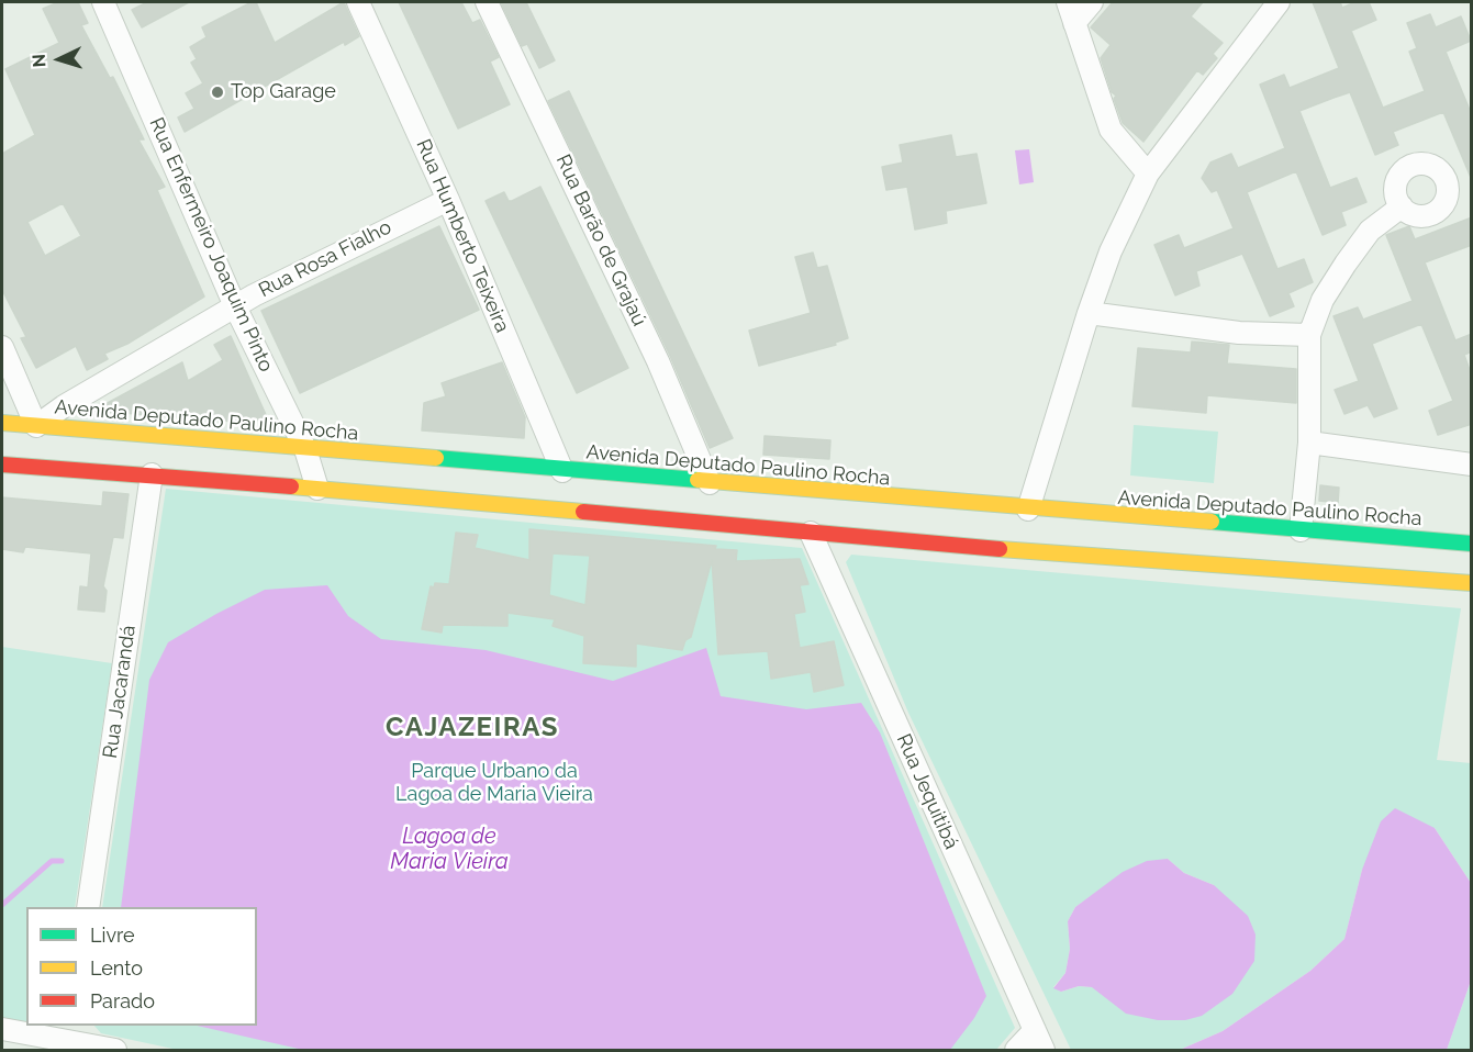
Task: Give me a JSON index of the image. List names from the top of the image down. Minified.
{"streets":{"main road":["Avenida Deputado Paulino Rocha"],"street":["Rua Humberto Teixeira","Rua Barão de Grajaú","Rua Enfermeiro Joaquim Pinto","Rua Rosa Fialho","Rua Jacarandá","Rua Jequitibá"]},"crossings":[["Rua Humberto Teixeira","Rua Rosa Fialho"],["Rua Humberto Teixeira","Avenida Deputado Paulino Rocha"],["Rua Barão de Grajaú","Avenida Deputado Paulino Rocha"],["Rua Enfermeiro Joaquim Pinto","Rua Rosa Fialho"],["Rua Enfermeiro Joaquim Pinto","Avenida Deputado Paulino Rocha"],["Rua Rosa Fialho","Avenida Deputado Paulino Rocha"]],"districts":["CAJAZEIRAS"],"water":["Lagoa de Maria Vieira"],"parks":["Parque Urbano da Lagoa de Maria Vieira"],"places":["Top Garage"],"legend":["Livre","Lento","Parado"],"north":"left"}
